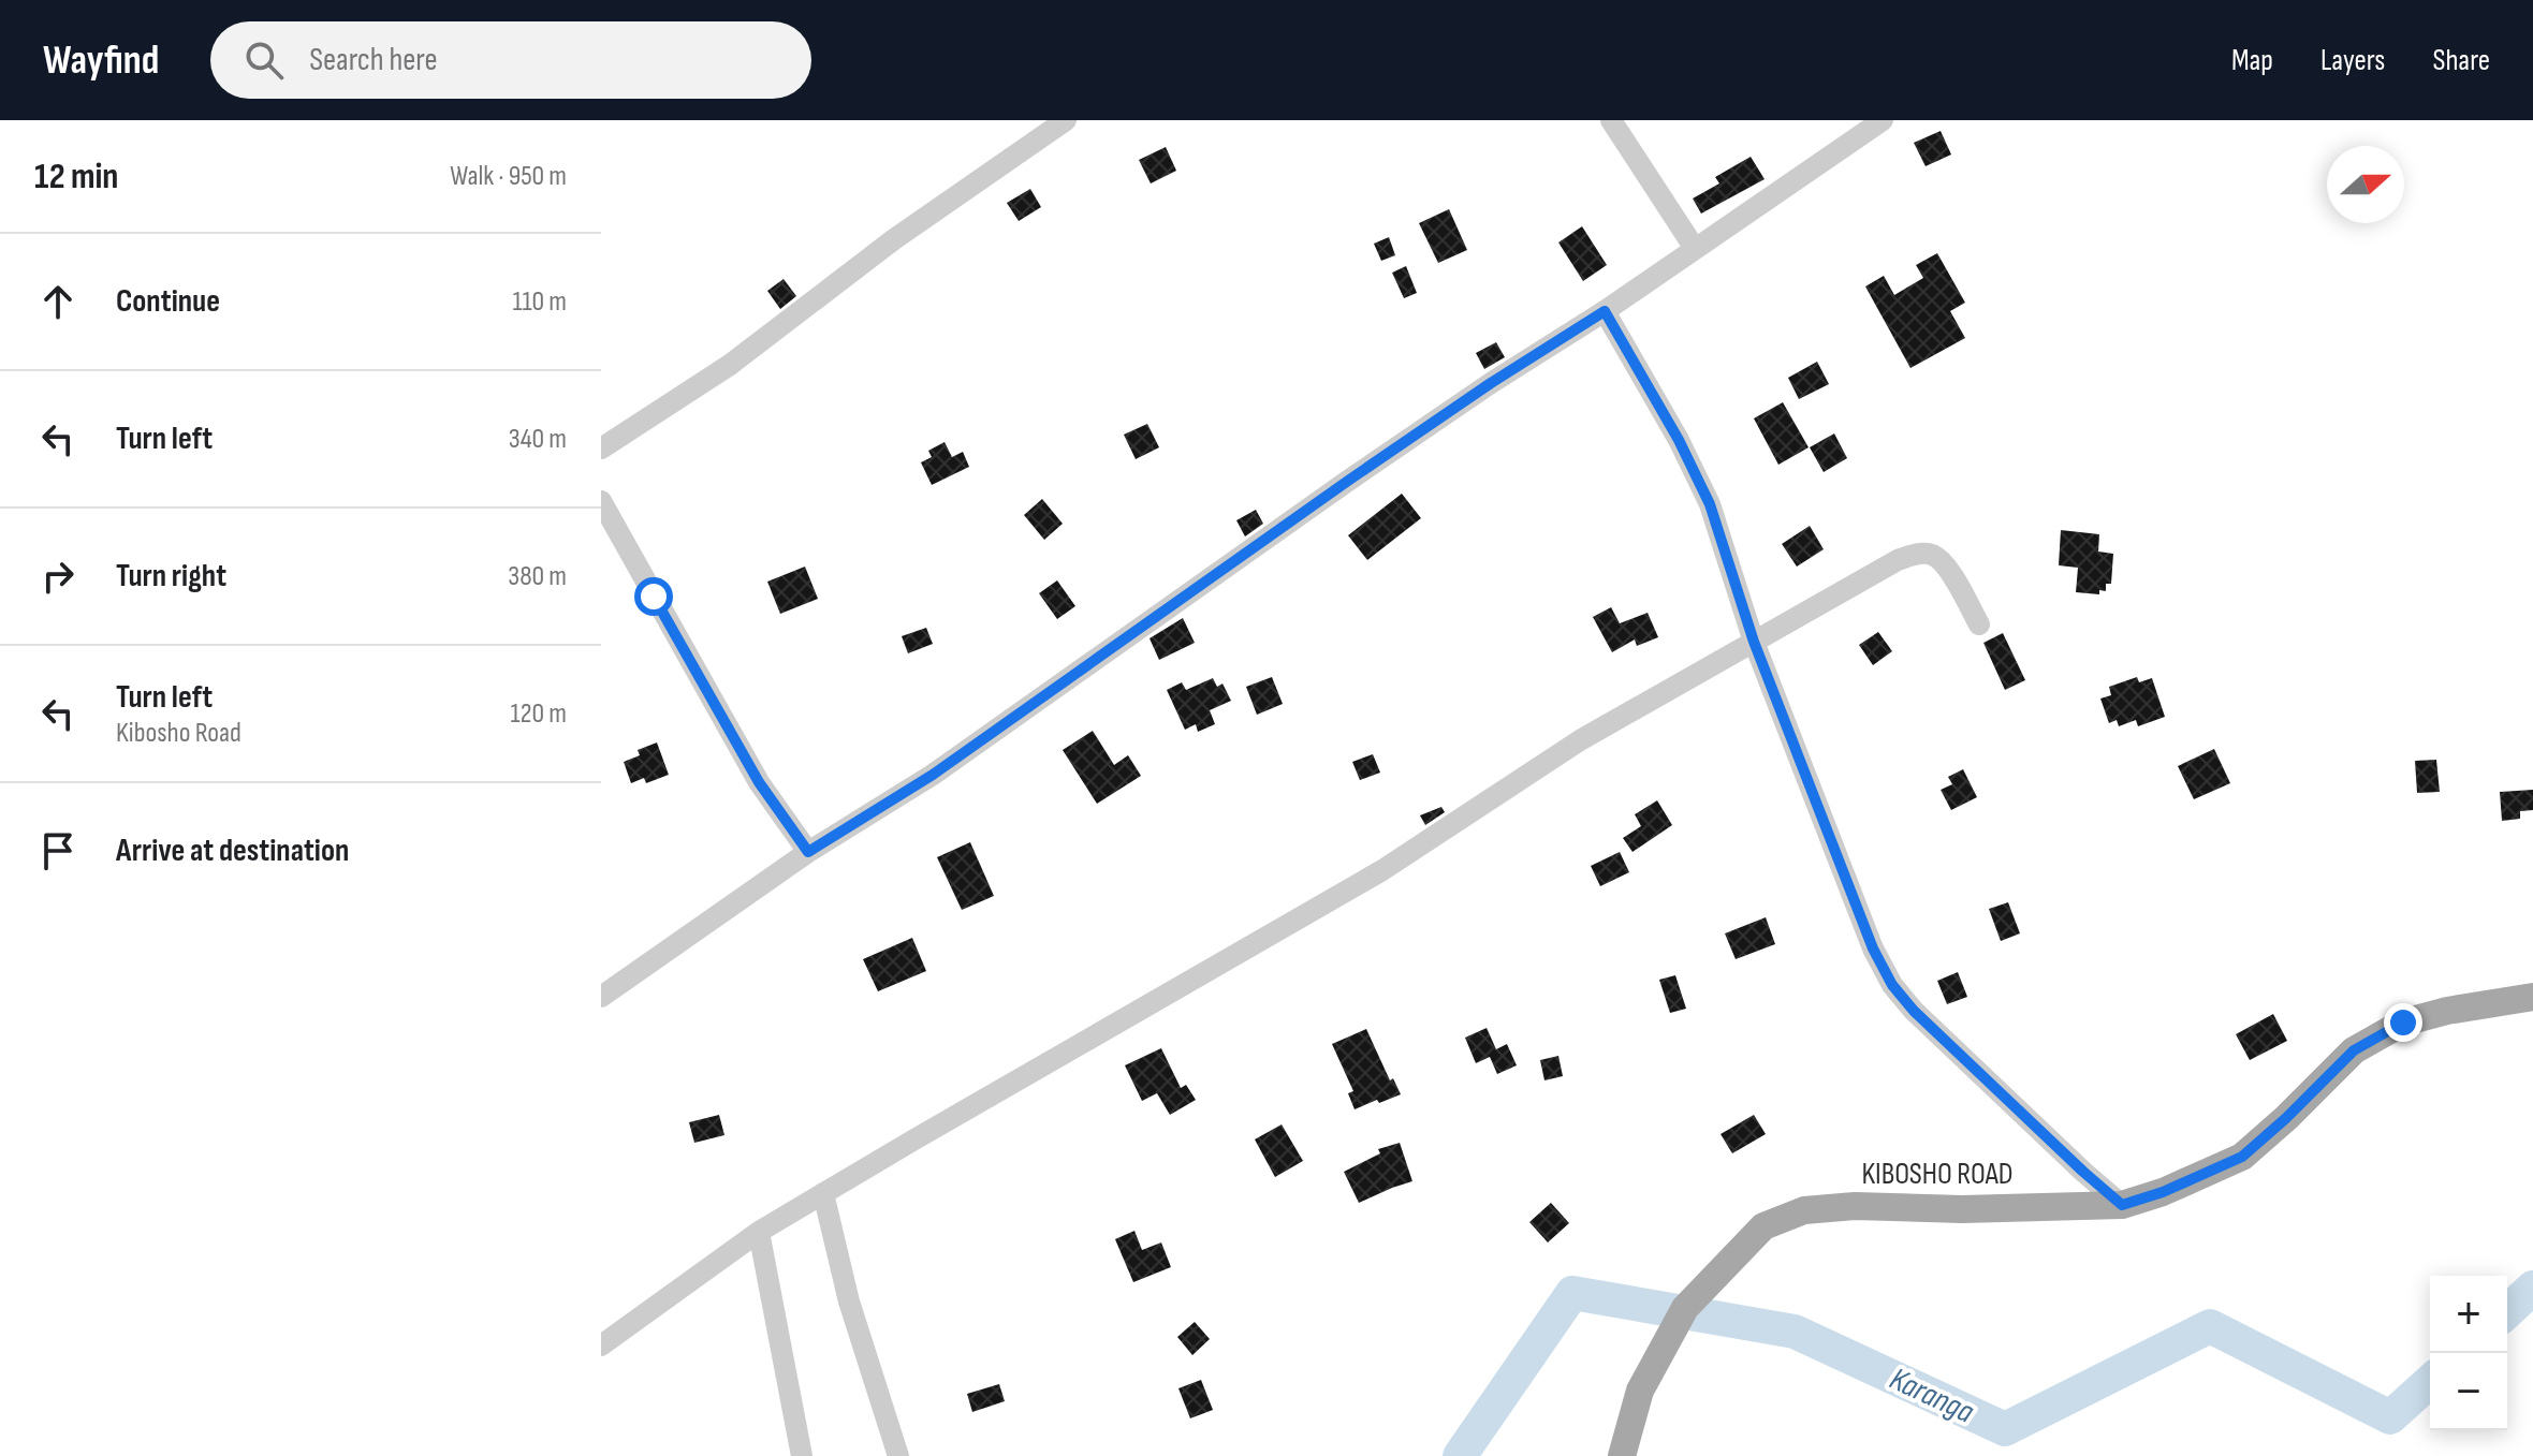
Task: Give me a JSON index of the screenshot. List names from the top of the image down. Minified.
{"streets":{"main road":["KIBOSHO ROAD"]},"water":["Karanga"],"north":"right","page":{"header":"Wayfind","search":"Search here","nav":["Map","Layers","Share"],"heading":["12 min","Walk · 950 m"],"list":[["Continue","110 m"],["Turn left","340 m"],["Turn right","380 m"],["Turn left","Kibosho Road","120 m"],"Arrive at destination"],"map_buttons":["+","−"]}}
